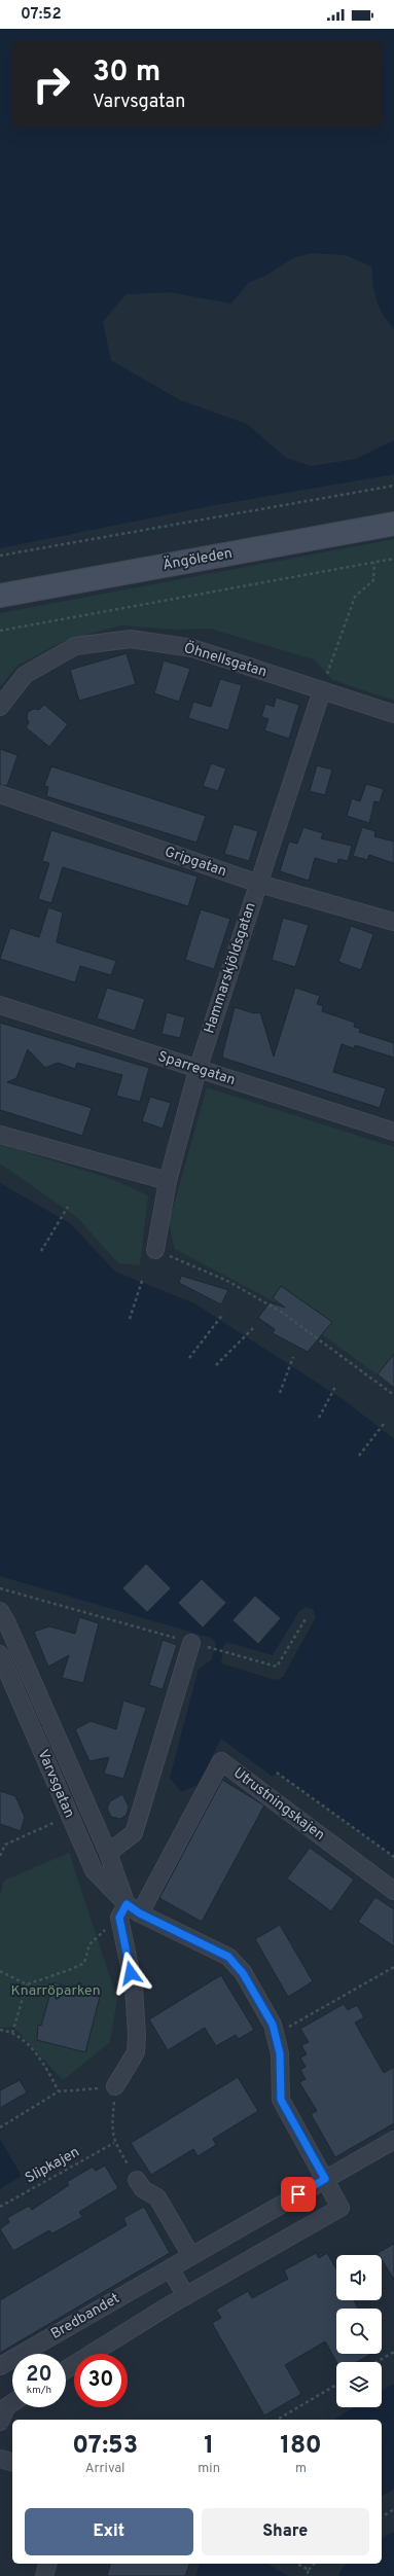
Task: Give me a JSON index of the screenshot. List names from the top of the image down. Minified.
{"streets":{"main road":["Ängöleden"],"street":["Öhnellsgatan","Gripgatan","Hammarskjöldsgatan","Sparregatan","Varvsgatan","Utrustningskajen","Bredbandet"],"path":["Slipkajen"]},"crossings":[["Öhnellsgatan","Hammarskjöldsgatan"],["Gripgatan","Hammarskjöldsgatan"],["Hammarskjöldsgatan","Sparregatan"],["Varvsgatan","Utrustningskajen"],["Varvsgatan","Bredbandet"]],"parks":["Knarröparken"],"page":{"status":"07:52","turn":["30 m","Varvsgatan"],"speed":"20 km/h","limit":"30","eta":["07:53","Arrival","1","min","180","m"],"buttons":["Exit","Share"]}}
